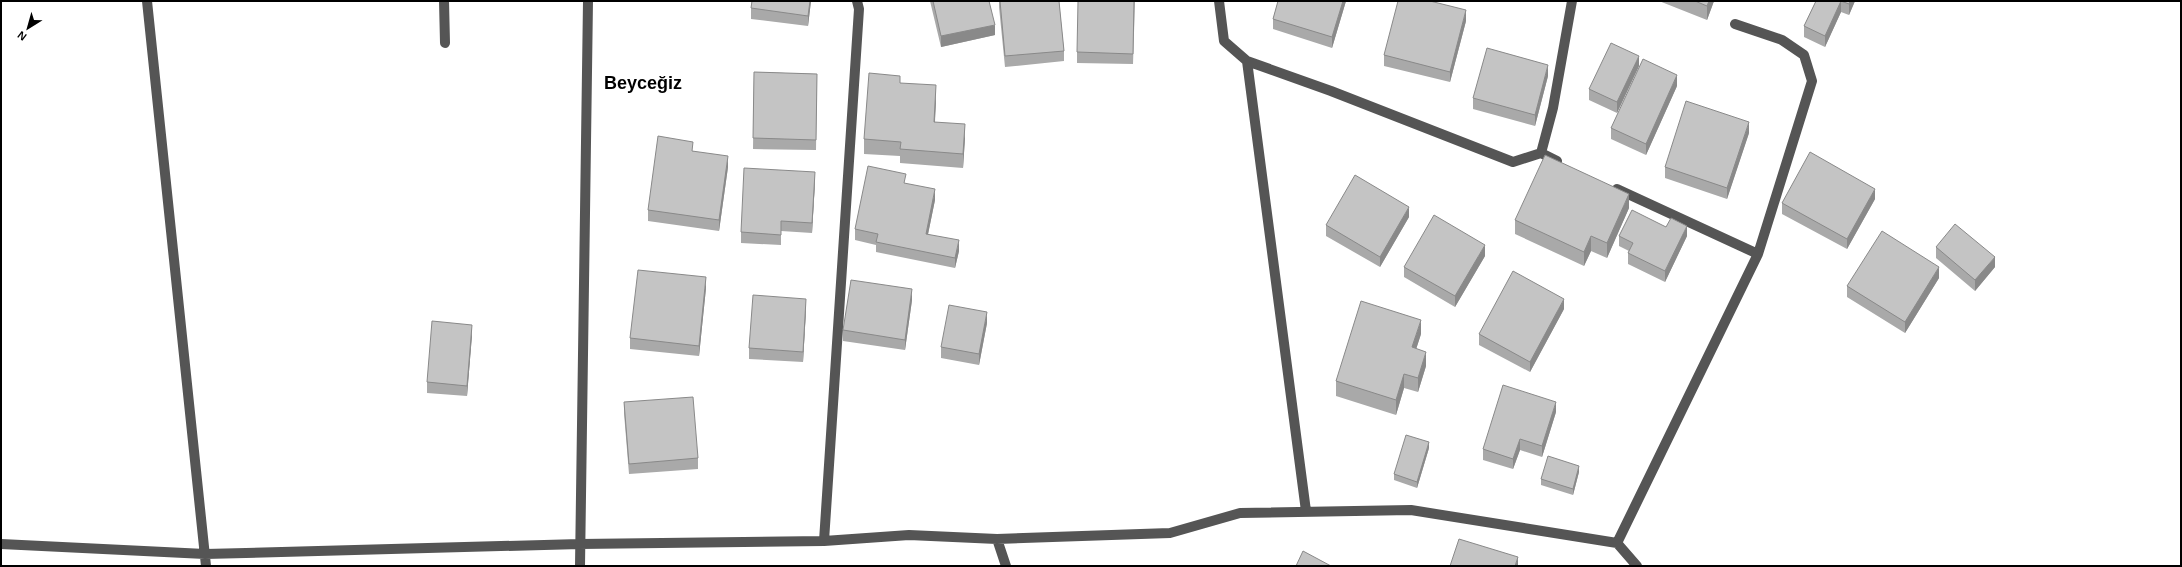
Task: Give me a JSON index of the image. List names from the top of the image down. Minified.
{"districts":["Beyceğiz"],"north":"bottom left"}
